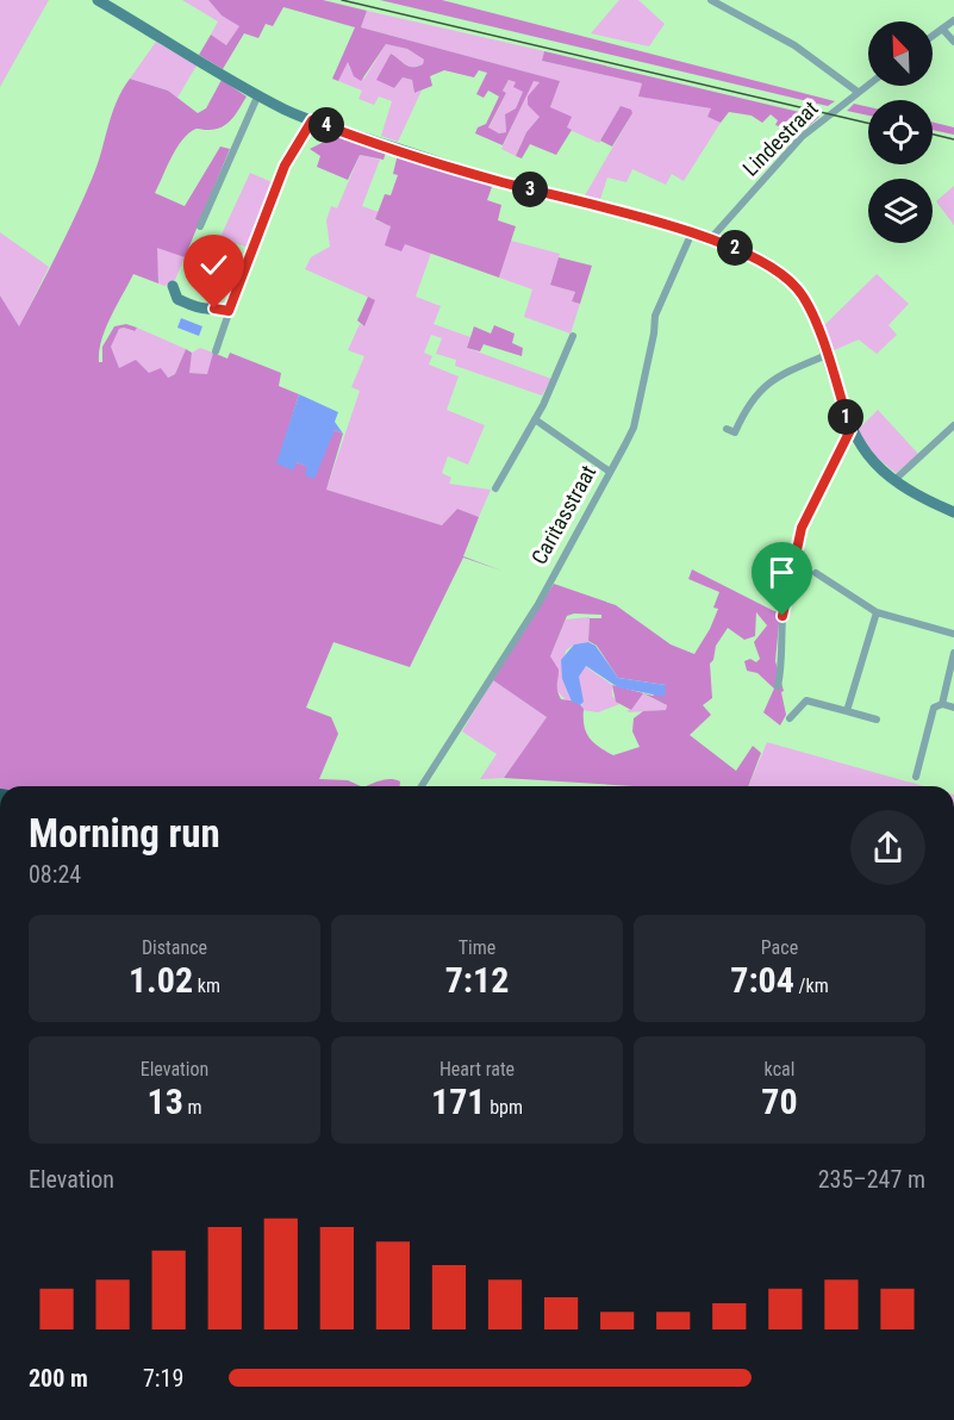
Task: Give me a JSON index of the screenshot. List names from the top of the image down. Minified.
{"streets":{"street":["Lindestraat","Caritasstraat"]},"north":"top left","page":{"pins":["4","3","2","1"],"heading":["Morning run","08:24"],"stats":[["Distance","1.02 km"],["Time","7:12"],["Pace","7:04 /km"],["Elevation","13 m"],["Heart rate","171 bpm"],["kcal","70"]],"chart":["Elevation","235–247 m"],"list":[{"name":"200 m","note":"7:19"}]}}
